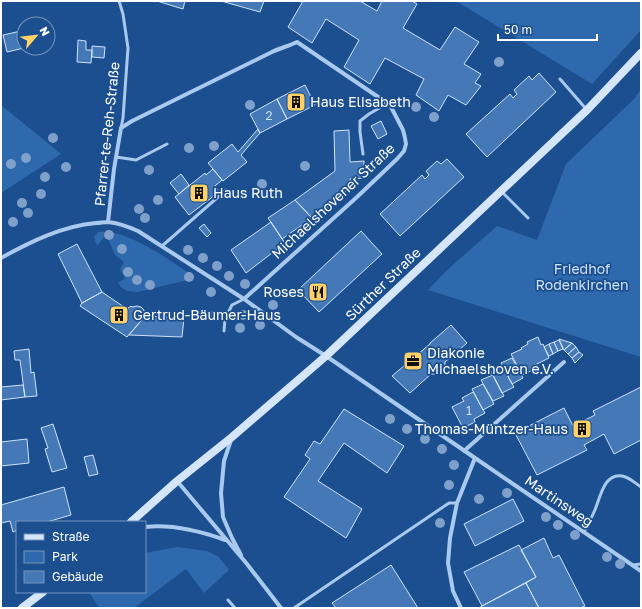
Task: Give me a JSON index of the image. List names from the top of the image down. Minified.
{"streets":{"street":["Pfarrer-te-Reh-Straße","Michaelshovener Straße","Sürther Straße","Martinsweg"]},"crossings":[["Pfarrer-te-Reh-Straße","Michaelshovener Straße"],["Pfarrer-te-Reh-Straße","Sürther Straße"],["Pfarrer-te-Reh-Straße","Martinsweg"],["Sürther Straße","Martinsweg"]],"parks":["Friedhof Rodenkirchen"],"places":{"building":["Haus Elisabeth","Haus Ruth","Gertrud-Bäumer-Haus","Thomas-Müntzer-Haus"],"restaurant":["Roses"],"office":["Diakonie Michaelshoven e.V."]},"house_numbers":["2","1"],"legend":["Straße","Park","Gebäude"],"scale_bar":"50 m","north":"top right"}
